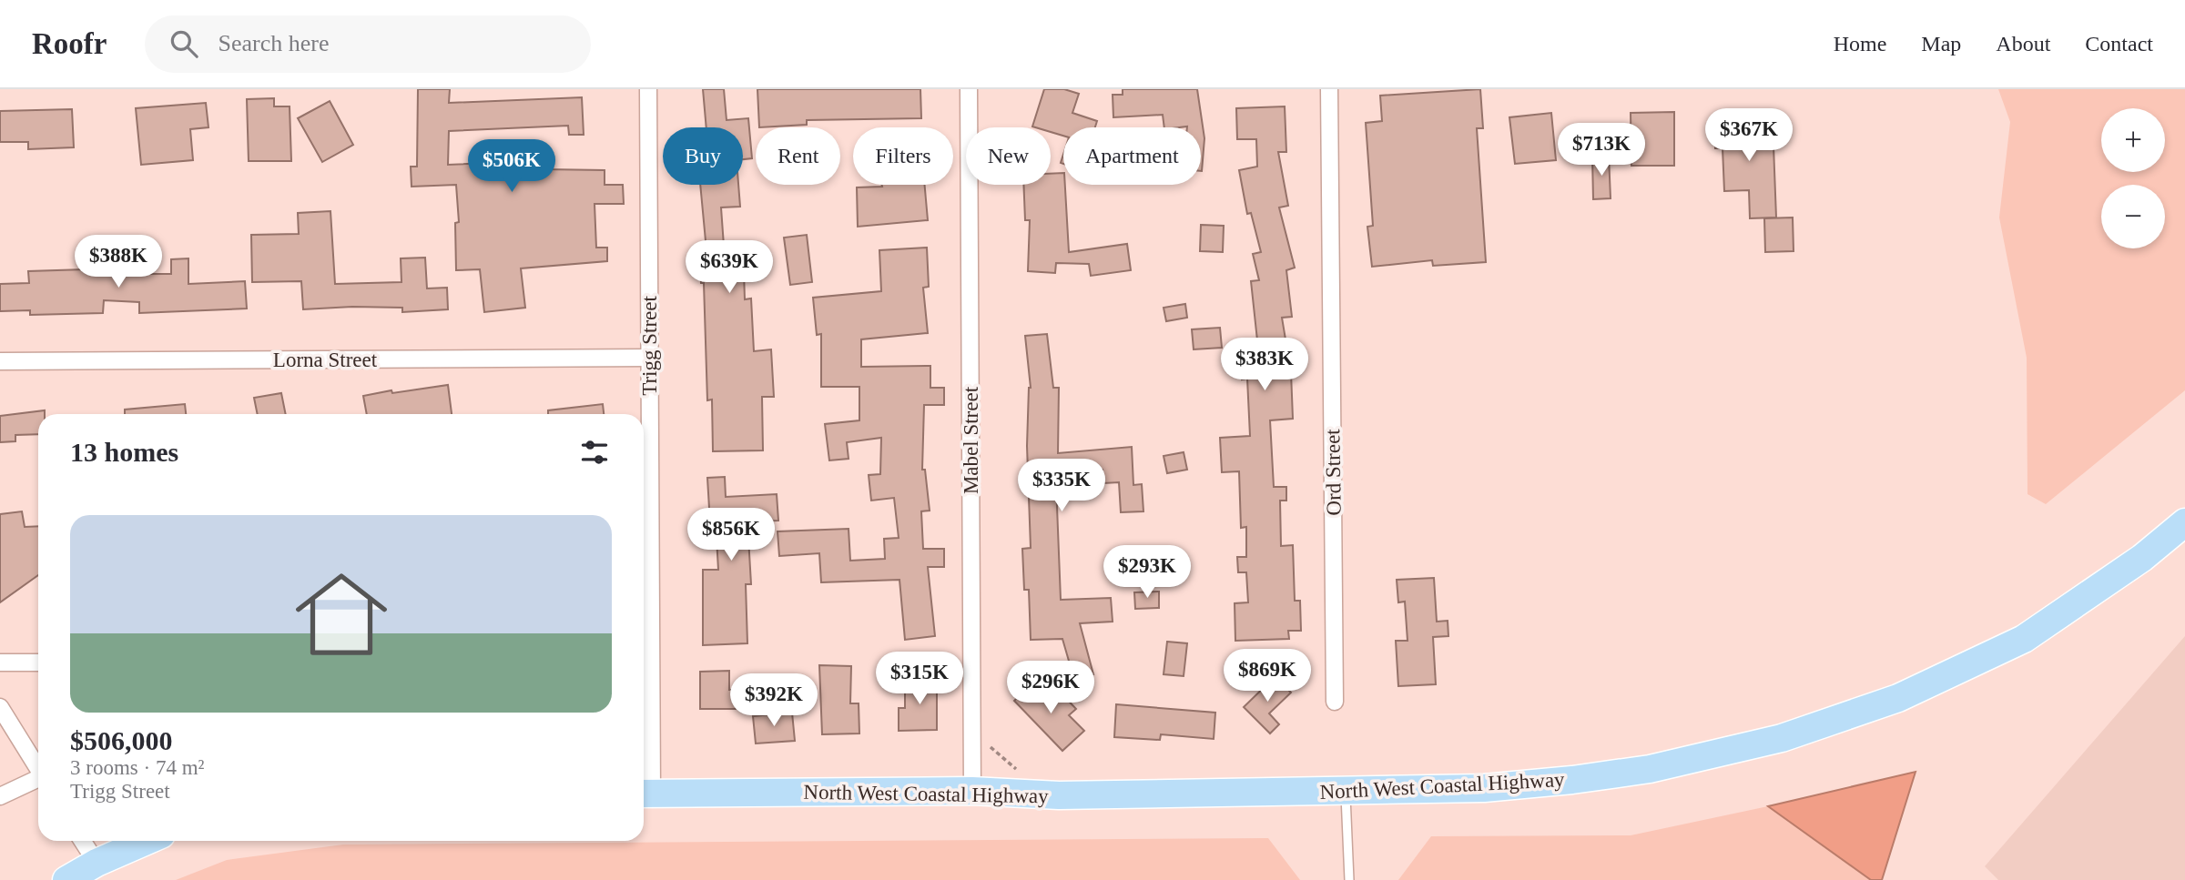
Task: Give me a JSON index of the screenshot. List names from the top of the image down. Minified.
{"streets":{"highway":["North West Coastal Highway"],"street":["Trigg Street","Lorna Street","Mabel Street","Ord Street"]},"crossings":[["Trigg Street","Lorna Street"],["Trigg Street","North West Coastal Highway"],["Mabel Street","North West Coastal Highway"]],"page":{"header":"Roofr","search":"Search here","nav":["Home","Map","About","Contact"],"map_buttons":["+","−"],"price":["$367K","$713K","$506K","$388K","$639K","$383K","$335K","$856K","$293K","$869K","$315K","$296K","$392K"],"chip":["Buy","Rent","Filters","New","Apartment"],"heading":"13 homes","list":[{"name":"$506,000","note":"3 rooms · 74 m² · Trigg Street"}]}}
